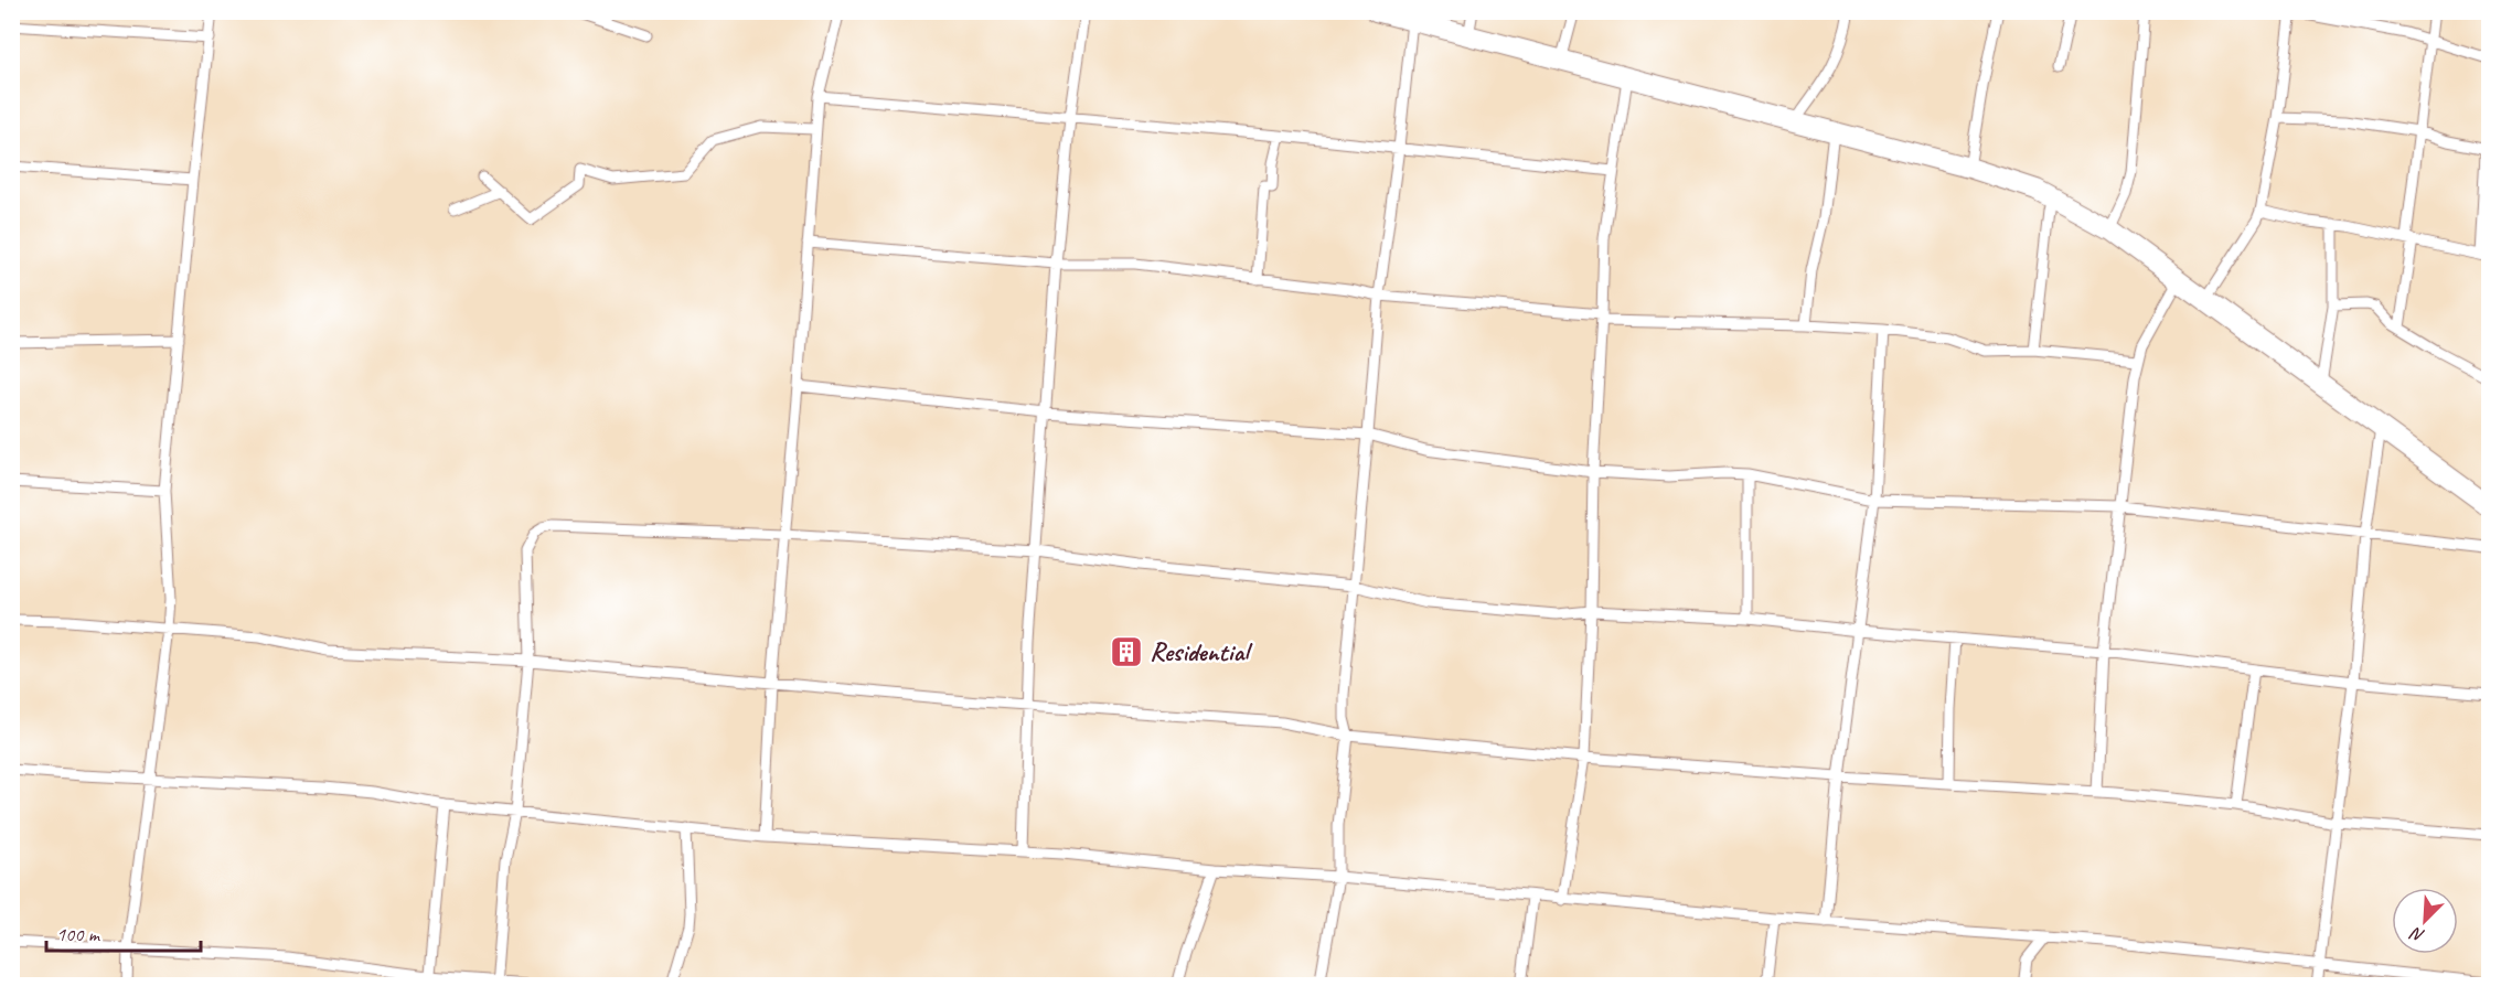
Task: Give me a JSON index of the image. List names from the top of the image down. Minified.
{"places":{"building":["Residential"]},"scale_bar":"100 m","north":"bottom left"}
